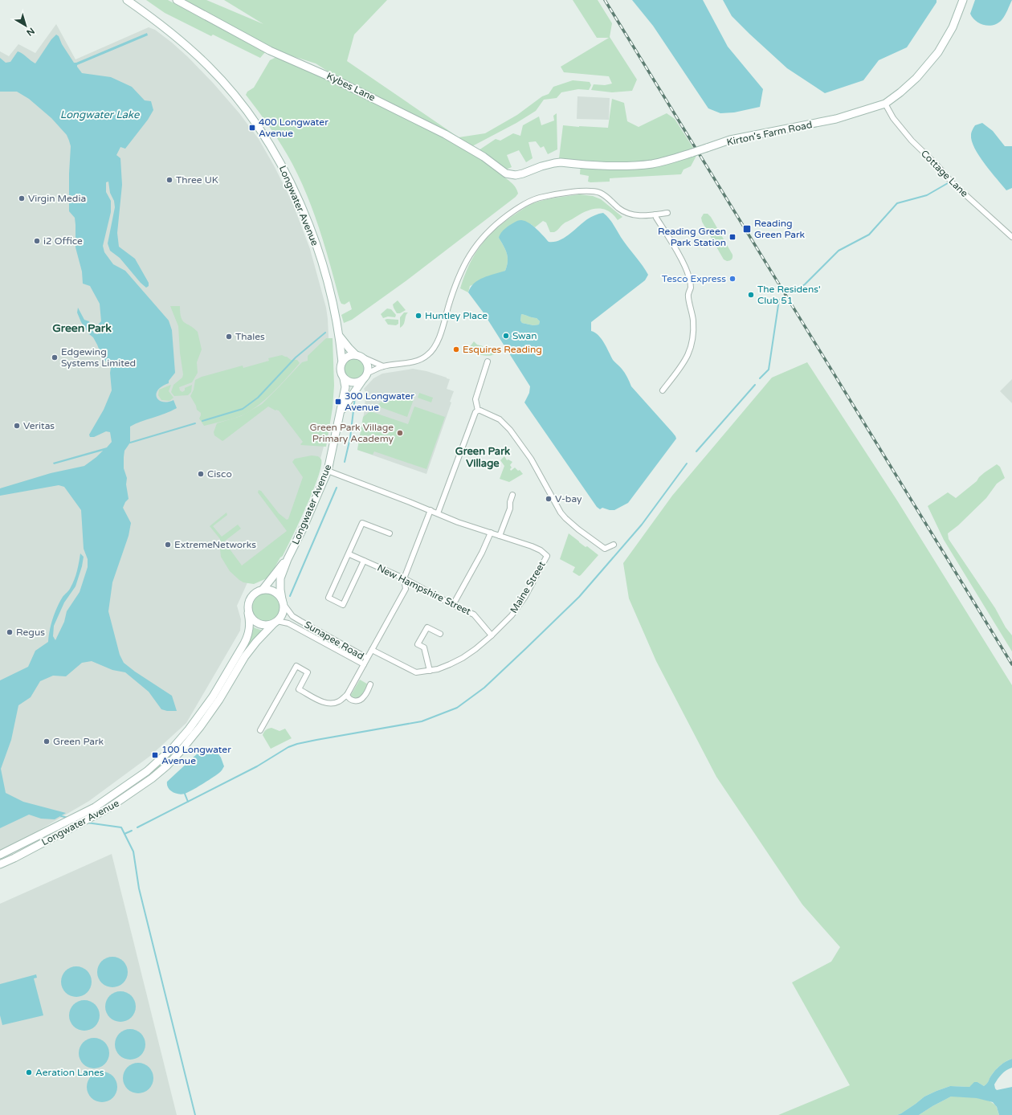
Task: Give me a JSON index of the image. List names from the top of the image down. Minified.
{"streets":{"street":["Kybes Lane","Kirton's Farm Road","Cottage Lane","Longwater Avenue","Maine Street","New Hampshire Street","Sunapee Road"]},"crossings":[["Kybes Lane","Kirton's Farm Road"],["Kirton's Farm Road","Cottage Lane"],["Longwater Avenue","Maine Street"],["Longwater Avenue","Sunapee Road"],["Maine Street","New Hampshire Street"]],"districts":["Green Park","Green Park Village"],"water":["Longwater Lake"],"places":{"transit":["400 Longwater Avenue","Reading Green Park","Reading Green Park Station","300 Longwater Avenue","100 Longwater Avenue"],"other":["Three UK","Virgin Media","i2 Office","Tesco Express","The Residens' Club 51","Huntley Place","Swan","Thales","Esquires Reading","Edgewing Systems Limited","Veritas","Green Park Village Primary Academy","Cisco","V-bay","ExtremeNetworks","Regus","Green Park","Aeration Lanes"]},"north":"bottom right"}
